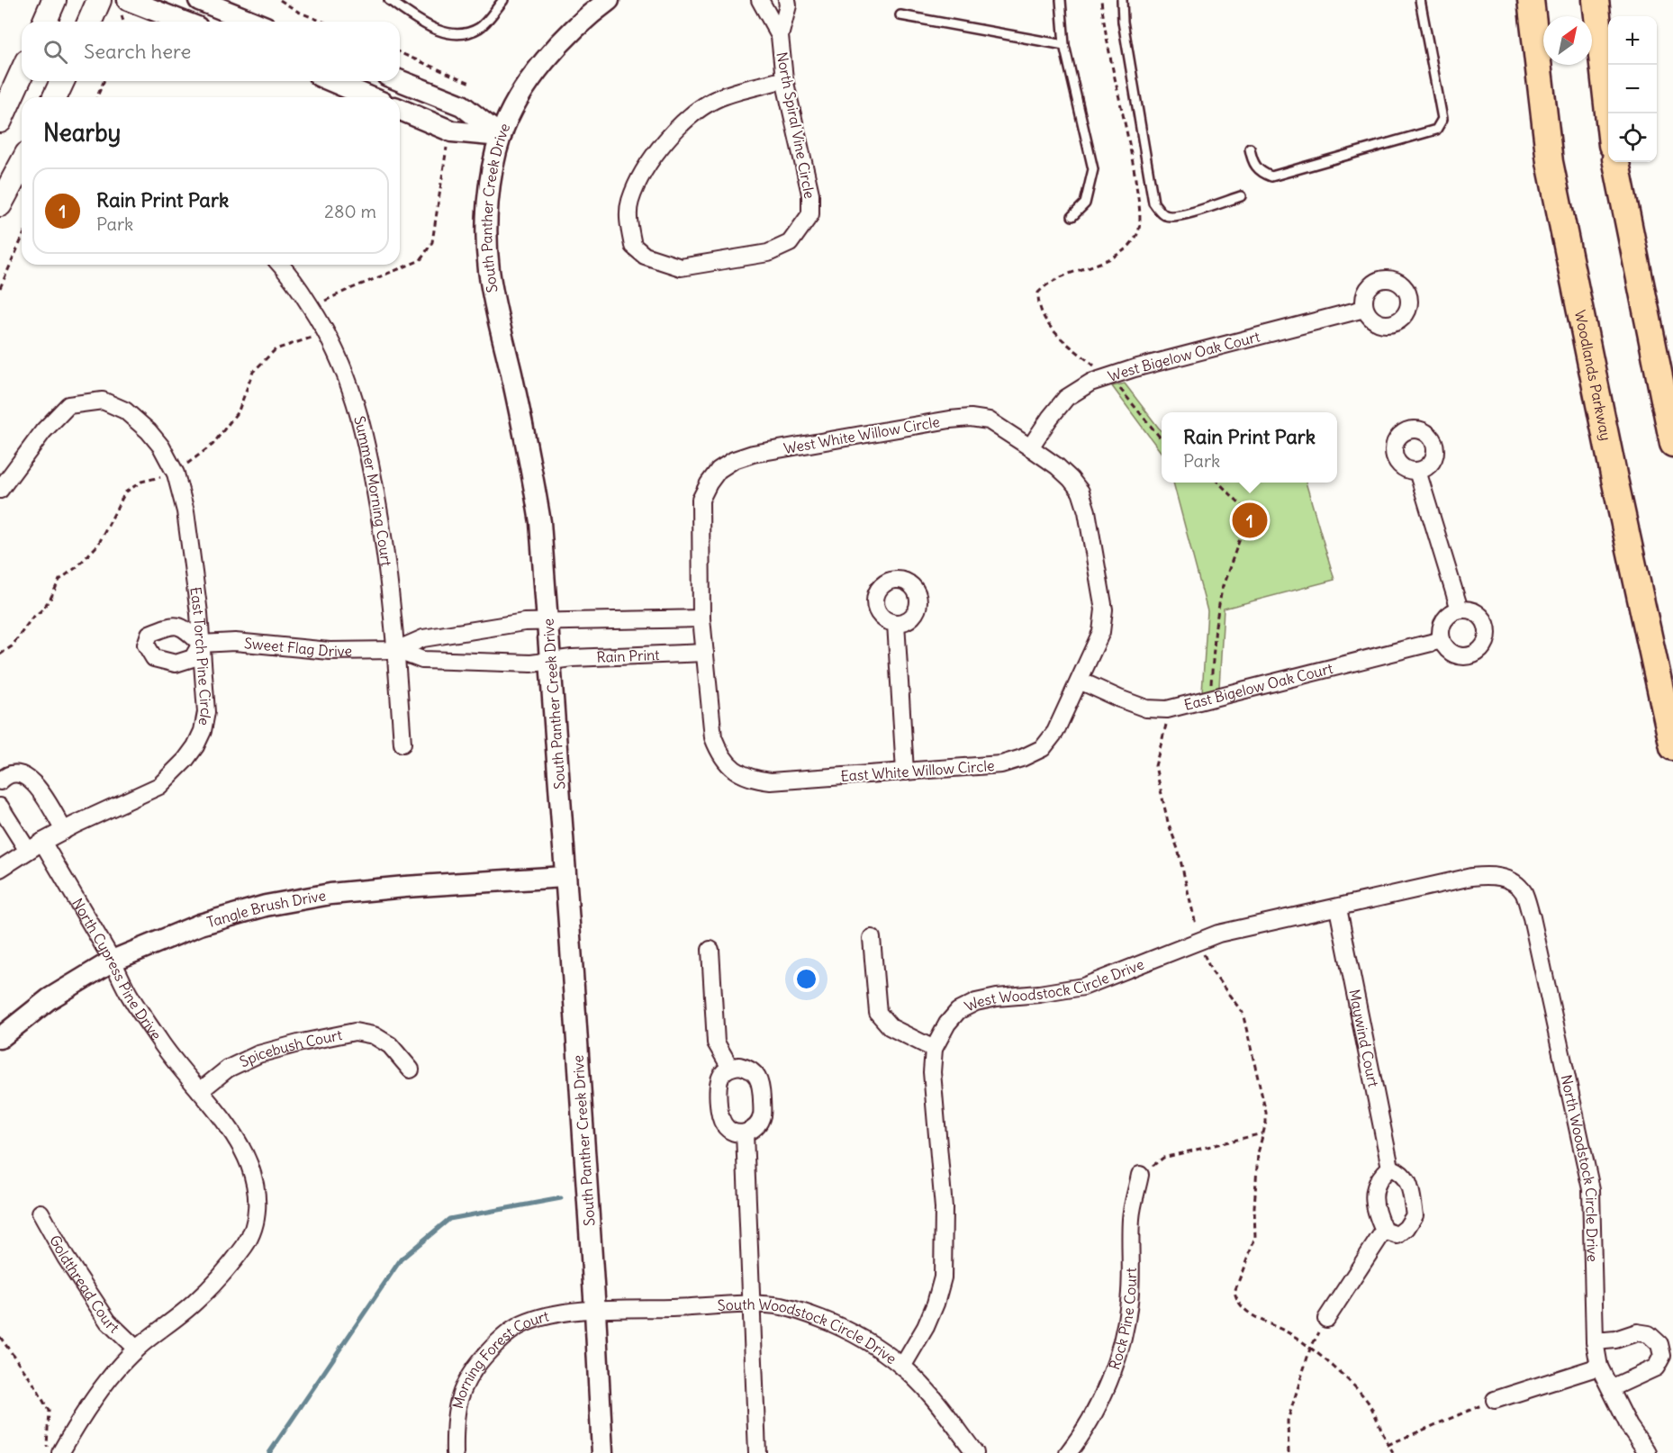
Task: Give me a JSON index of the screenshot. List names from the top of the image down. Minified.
{"streets":{"main road":["Woodlands Parkway"],"street":["North Spiral Vine Circle","South Panther Creek Drive","West Bigelow Oak Court","West White Willow Circle","Summer Morning Court","Sweet Flag Drive","Rain Print","East Torch Pine Circle","East Bigelow Oak Court","East White Willow Circle","Tangle Brush Drive","North Cypress Pine Drive","West Woodstock Circle Drive","Maywind Court","Spicebush Court","North Woodstock Circle Drive","Goldthread Court","Rock Pine Court","South Woodstock Circle Drive","Morning Forest Court"]},"crossings":[["South Panther Creek Drive","Sweet Flag Drive"],["South Panther Creek Drive","Rain Print"],["South Panther Creek Drive","Tangle Brush Drive"],["South Panther Creek Drive","South Woodstock Circle Drive"],["South Panther Creek Drive","Morning Forest Court"],["West Bigelow Oak Court","West White Willow Circle"],["West White Willow Circle","East White Willow Circle"],["Summer Morning Court","Sweet Flag Drive"],["Sweet Flag Drive","Rain Print"],["Sweet Flag Drive","East Torch Pine Circle"],["Rain Print","East White Willow Circle"],["East Torch Pine Circle","North Cypress Pine Drive"],["East Bigelow Oak Court","East White Willow Circle"],["Tangle Brush Drive","North Cypress Pine Drive"],["North Cypress Pine Drive","Spicebush Court"],["North Cypress Pine Drive","Goldthread Court"],["West Woodstock Circle Drive","Maywind Court"],["West Woodstock Circle Drive","North Woodstock Circle Drive"],["West Woodstock Circle Drive","South Woodstock Circle Drive"],["South Woodstock Circle Drive","Morning Forest Court"]],"north":"top right","page":{"map_buttons":["+","−"],"search":"Search here","heading":"Nearby","list":[{"mark":"1","name":"Rain Print Park","note":"Park","value":"280 m"}],"popup":["Rain Print Park","Park"],"pins":"1"}}
